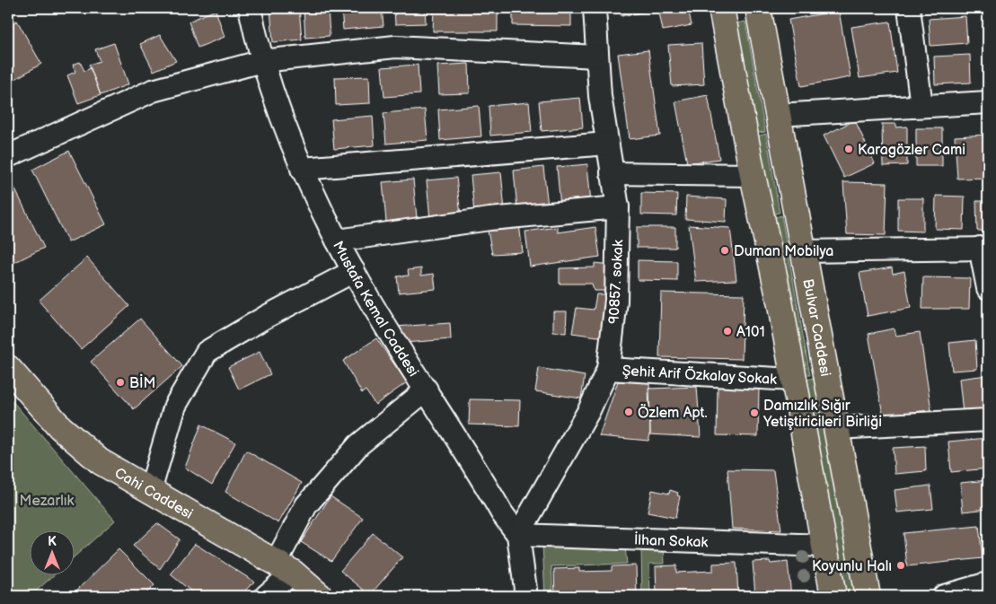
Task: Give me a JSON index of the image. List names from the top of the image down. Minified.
{"streets":{"main road":["Bulvar Caddesi","Cahi Caddesi"],"street":["90857. sokak","Mustafa Kemal Caddesi","Şehit Arif Özkalay Sokak","İlhan Sokak"]},"crossings":[["90857. sokak","Mustafa Kemal Caddesi"],["90857. sokak","Şehit Arif Özkalay Sokak"],["90857. sokak","İlhan Sokak"],["Mustafa Kemal Caddesi","İlhan Sokak"]],"parks":["Mezarlık"],"places":["Karagözler Cami","Duman Mobilya","A101","BİM","Özlem Apt.","Damızlık Sığır Yetiştiricileri Birliği","Koyunlu Halı"],"north":"top"}
